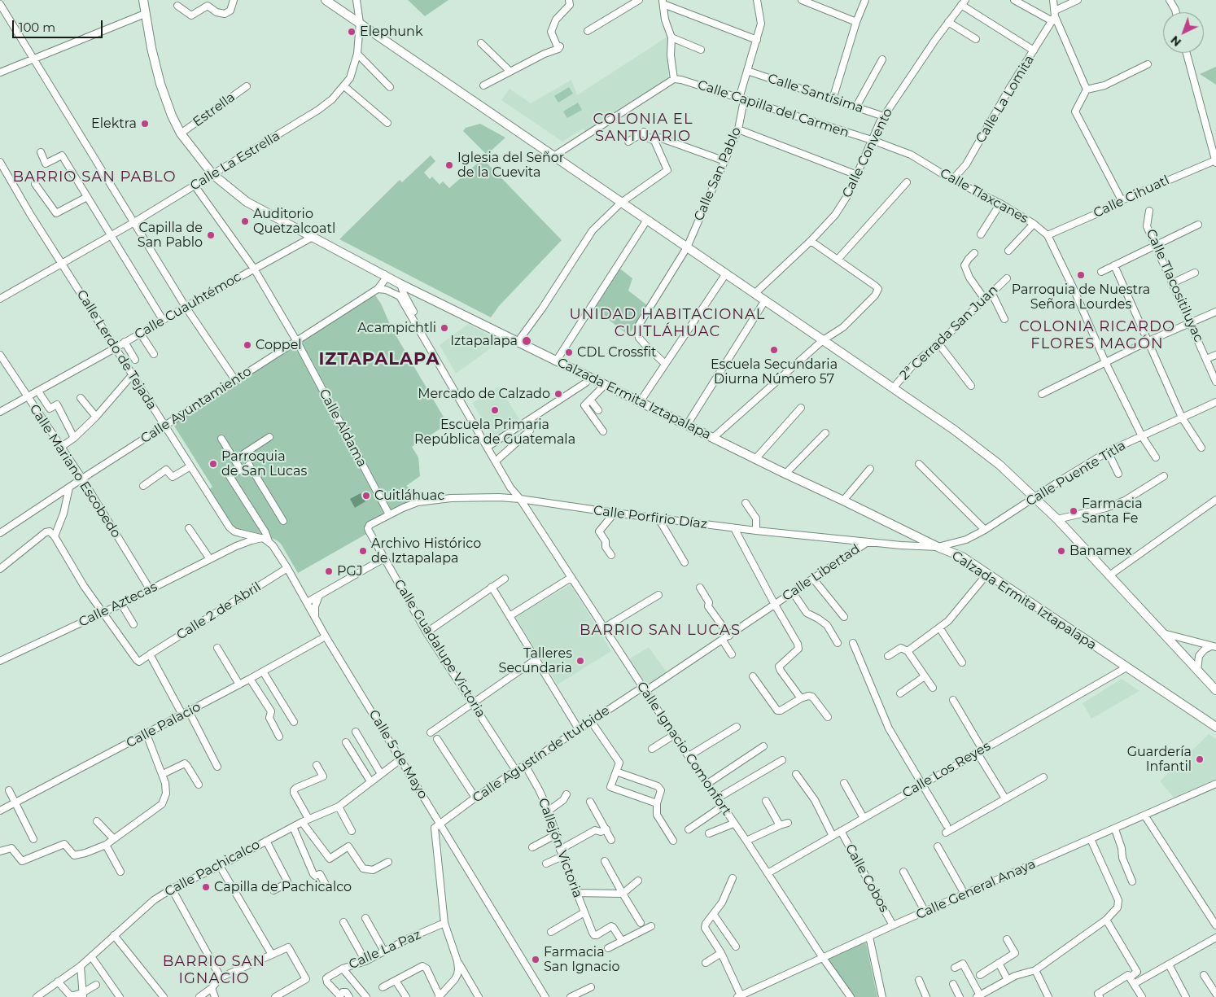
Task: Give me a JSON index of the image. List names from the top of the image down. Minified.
{"streets":{"main road":["Calzada Ermita Iztapalapa"],"street":["Calle Santísima","Calle La Lomita","Calle Capilla del Carmen","Estrella","Calle Convento","Calle La Estrella","Calle San Pablo","Calle Tlaxcanes","Calle Cihuatl","Calle Tlacositiluyac","Calle Cuauhtémoc","2ª Cerrada San Juan","Calle Lerdo de Tejada","Calle Ayuntamiento","Calle Aldama","Calle Mariano Escobedo","Calle Puente Titla","Calle Porfirio Díaz","Calle Libertad","Calle Aztecas","Calle 2 de Abril","Calle Guadalupe Victoria","Calle Palacio","Calle Ignacio Comonfort","Calle 5 de Mayo","Calle Agustín de Iturbide","Calle Los Reyes","Callejón Victoria","Calle Pachicalco","Calle Cobos","Calle General Anaya","Calle La Paz"]},"crossings":[["Calle Santísima","Calle Convento"],["Calle Santísima","Calle San Pablo"],["Calle La Lomita","Calle Tlaxcanes"],["Calle Capilla del Carmen","Calle Convento"],["Calle Capilla del Carmen","Calle San Pablo"],["Calle Capilla del Carmen","Calle Tlaxcanes"],["Estrella","Calzada Ermita Iztapalapa"],["Calle Convento","Calle Tlaxcanes"],["Calle La Estrella","Calle Lerdo de Tejada"],["Calle La Estrella","Calzada Ermita Iztapalapa"],["Calle La Estrella","Calle Aldama"],["Calle Tlaxcanes","Calle Cihuatl"],["Calle Tlaxcanes","Calle Puente Titla"],["Calle Cuauhtémoc","Calle Lerdo de Tejada"],["Calle Cuauhtémoc","Calzada Ermita Iztapalapa"],["Calle Cuauhtémoc","Calle Aldama"],["Calle Cuauhtémoc","Calle Mariano Escobedo"],["Calle Lerdo de Tejada","Calle Ayuntamiento"],["Calle Lerdo de Tejada","Calle Aztecas"],["Calle Lerdo de Tejada","Calle 5 de Mayo"],["Calzada Ermita Iztapalapa","Calle Puente Titla"],["Calzada Ermita Iztapalapa","Calle Porfirio Díaz"],["Calzada Ermita Iztapalapa","Calle Los Reyes"],["Calle Ayuntamiento","Calle Aldama"],["Calle Ayuntamiento","Calle Mariano Escobedo"],["Calle Aldama","Calle Porfirio Díaz"],["Calle Mariano Escobedo","Calle Aztecas"],["Calle Puente Titla","Calle Porfirio Díaz"],["Calle Porfirio Díaz","Calle Libertad"],["Calle Porfirio Díaz","Calle Guadalupe Victoria"],["Calle Porfirio Díaz","Calle Ignacio Comonfort"],["Calle Libertad","Calle Ignacio Comonfort"],["Calle Libertad","Calle Agustín de Iturbide"],["Calle Aztecas","Calle 5 de Mayo"],["Calle 2 de Abril","Calle 5 de Mayo"],["Calle Guadalupe Victoria","Calle Agustín de Iturbide"],["Calle Palacio","Calle 5 de Mayo"],["Calle Ignacio Comonfort","Calle Agustín de Iturbide"],["Calle Ignacio Comonfort","Calle Los Reyes"],["Calle Ignacio Comonfort","Calle General Anaya"],["Calle 5 de Mayo","Calle Agustín de Iturbide"],["Calle 5 de Mayo","Calle Pachicalco"],["Calle Agustín de Iturbide","Callejón Victoria"],["Calle Los Reyes","Calle Cobos"],["Calle Cobos","Calle General Anaya"]],"districts":["COLONIA EL SANTUARIO","BARRIO SAN PABLO","UNIDAD HABITACIONAL CUITLÁHUAC","COLONIA RICARDO FLORES MAGÓN","IZTAPALAPA","BARRIO SAN LUCAS","BARRIO SAN IGNACIO"],"places":["Elephunk","Elektra","Iglesia del Señor de la Cuevita","Auditorio Quetzalcoatl","Capilla de San Pablo","Parroquia de Nuestra Señora Lourdes","Acampichtli","Iztapalapa","Coppel","Escuela Secundaria Diurna Número 57","CDL Crossfit","Mercado de Calzado","Escuela Primaria República de Guatemala","Parroquia de San Lucas","Cuitláhuac","Farmacia Santa Fe","Archivo Histórico de Iztapalapa","Banamex","PGJ","Talleres Secundaria","Guardería Infantil","Capilla de Pachicalco","Farmacia San Ignacio"],"scale_bar":"100 m","north":"bottom left"}
